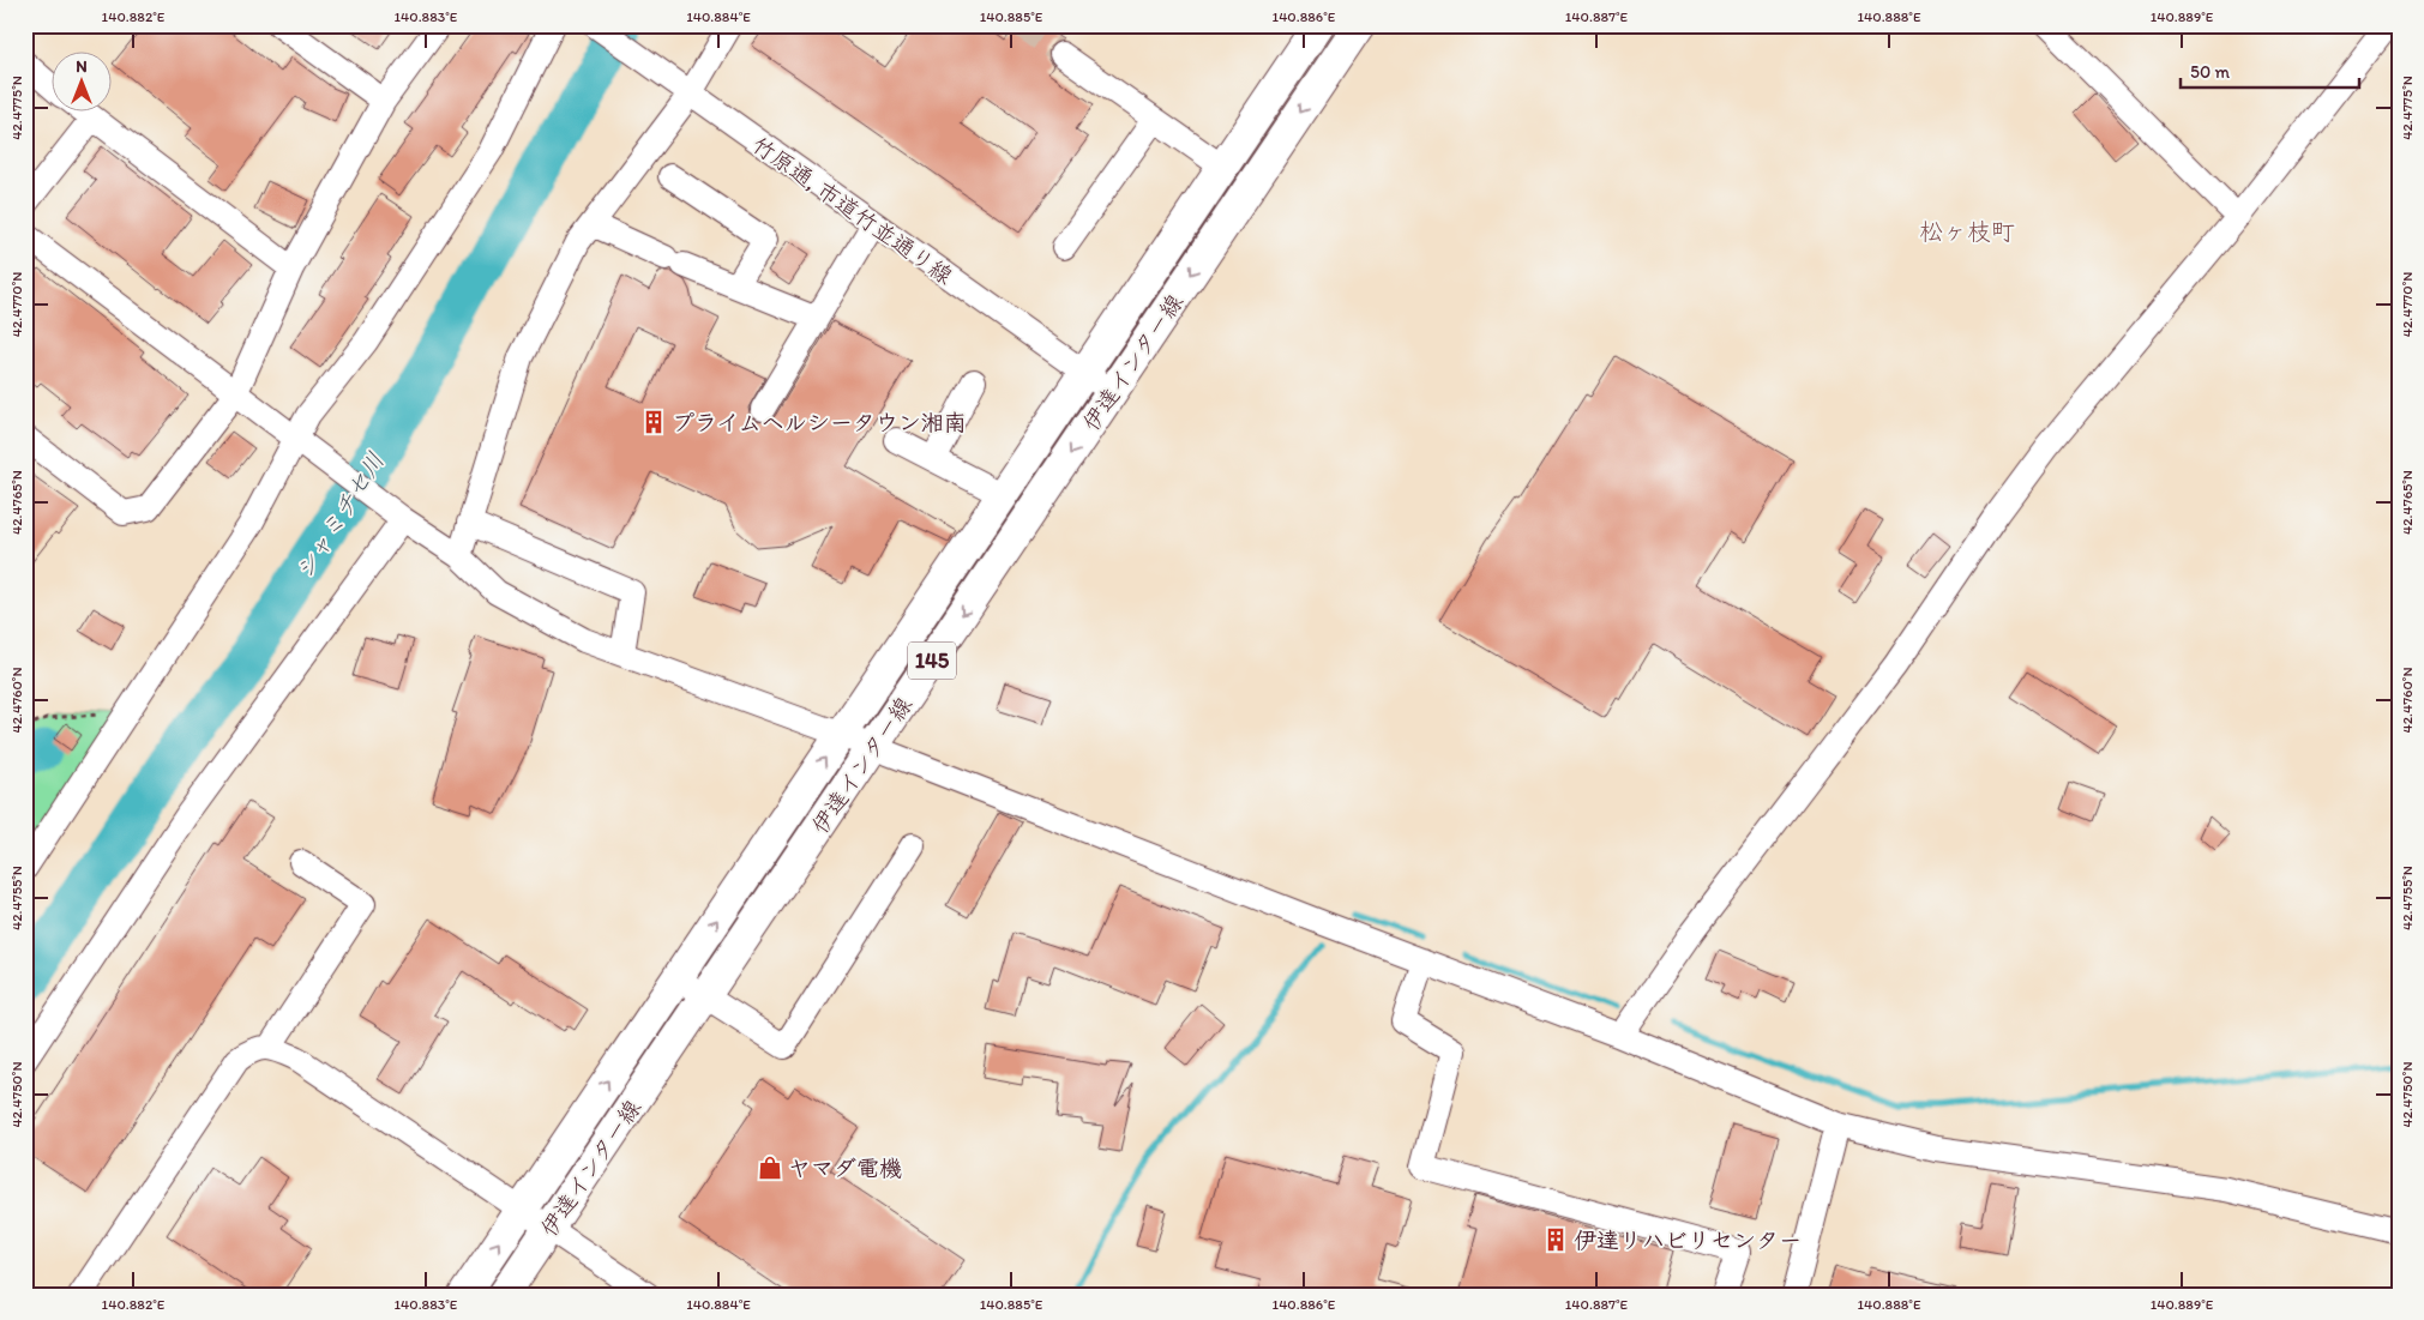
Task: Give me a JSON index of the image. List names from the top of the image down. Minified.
{"streets":{"main road":["伊達インター線","145"],"street":["竹原通, 市道竹並通り線"]},"crossings":[["竹原通, 市道竹並通り線","伊達インター線"]],"districts":["松ヶ枝町"],"water":["シャミチセ川"],"places":{"building":["プライムヘルシータウン湘南","伊達リハビリセンター"],"shop":["ヤマダ電機"]},"scale_bar":"50 m","north":"top","coordinates":["140.882°E","140.883°E","140.884°E","140.885°E","140.886°E","140.887°E","140.888°E","140.889°E","42.4775°N","42.4770°N","42.4765°N","42.4760°N","42.4755°N","42.4750°N"]}
